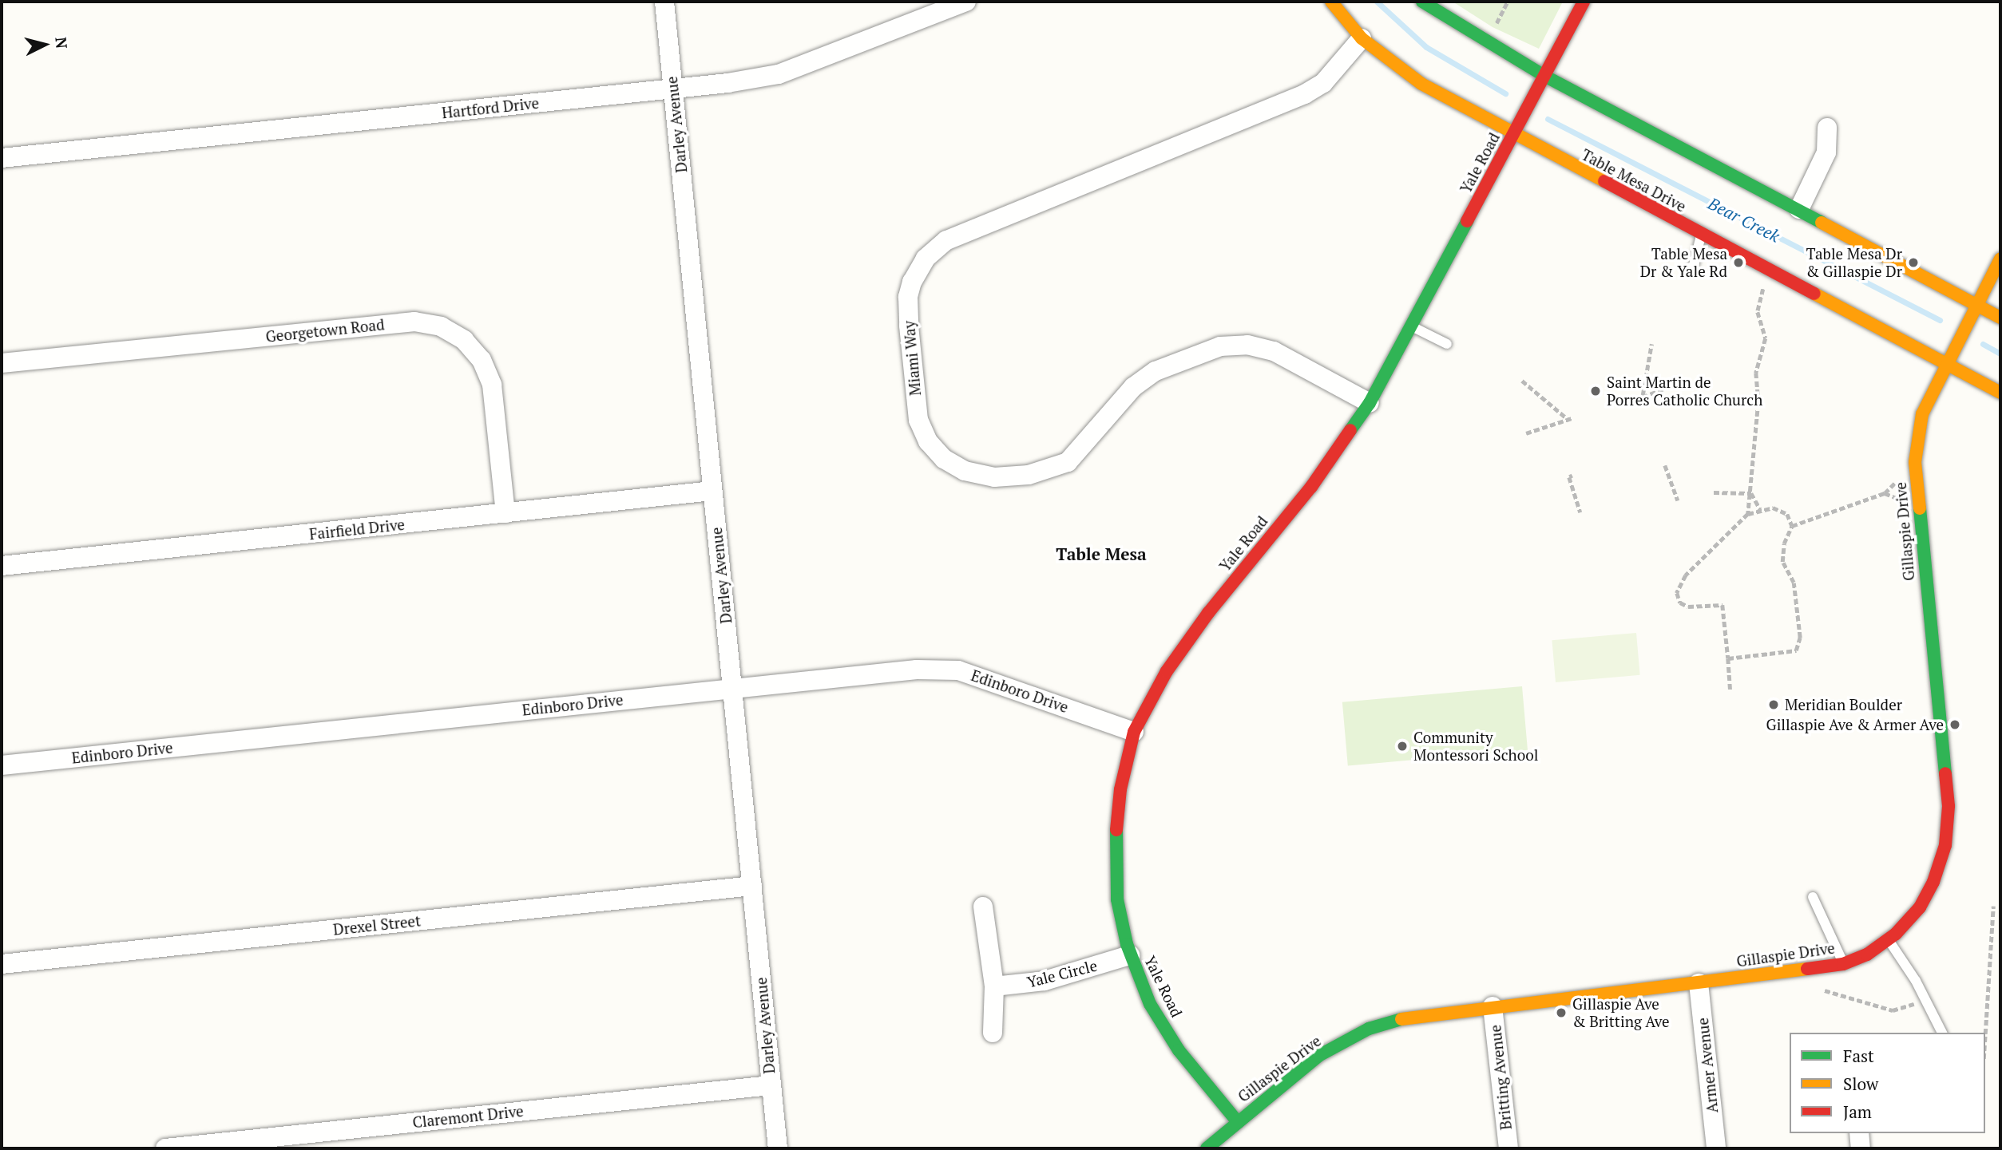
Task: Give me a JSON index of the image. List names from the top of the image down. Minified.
{"streets":{"street":["Hartford Drive","Darley Avenue","Yale Road","Table Mesa Drive","Georgetown Road","Miami Way","Fairfield Drive","Gillaspie Drive","Edinboro Drive","Drexel Street","Yale Circle","Armer Avenue","Britting Avenue","Claremont Drive"]},"crossings":[["Hartford Drive","Darley Avenue"],["Darley Avenue","Fairfield Drive"],["Darley Avenue","Edinboro Drive"],["Darley Avenue","Drexel Street"],["Darley Avenue","Claremont Drive"],["Yale Road","Table Mesa Drive"],["Yale Road","Miami Way"],["Yale Road","Gillaspie Drive"],["Yale Road","Edinboro Drive"],["Yale Road","Yale Circle"],["Table Mesa Drive","Miami Way"],["Table Mesa Drive","Gillaspie Drive"],["Georgetown Road","Fairfield Drive"],["Gillaspie Drive","Armer Avenue"],["Gillaspie Drive","Britting Avenue"]],"districts":["Table Mesa"],"water":["Bear Creek"],"places":["Table Mesa Dr & Yale Rd","Table Mesa Dr & Gillaspie Dr","Saint Martin de Porres Catholic Church","Meridian Boulder","Gillaspie Ave & Armer Ave","Community Montessori School","Gillaspie Ave & Britting Ave"],"legend":["Fast","Slow","Jam"],"north":"right"}
